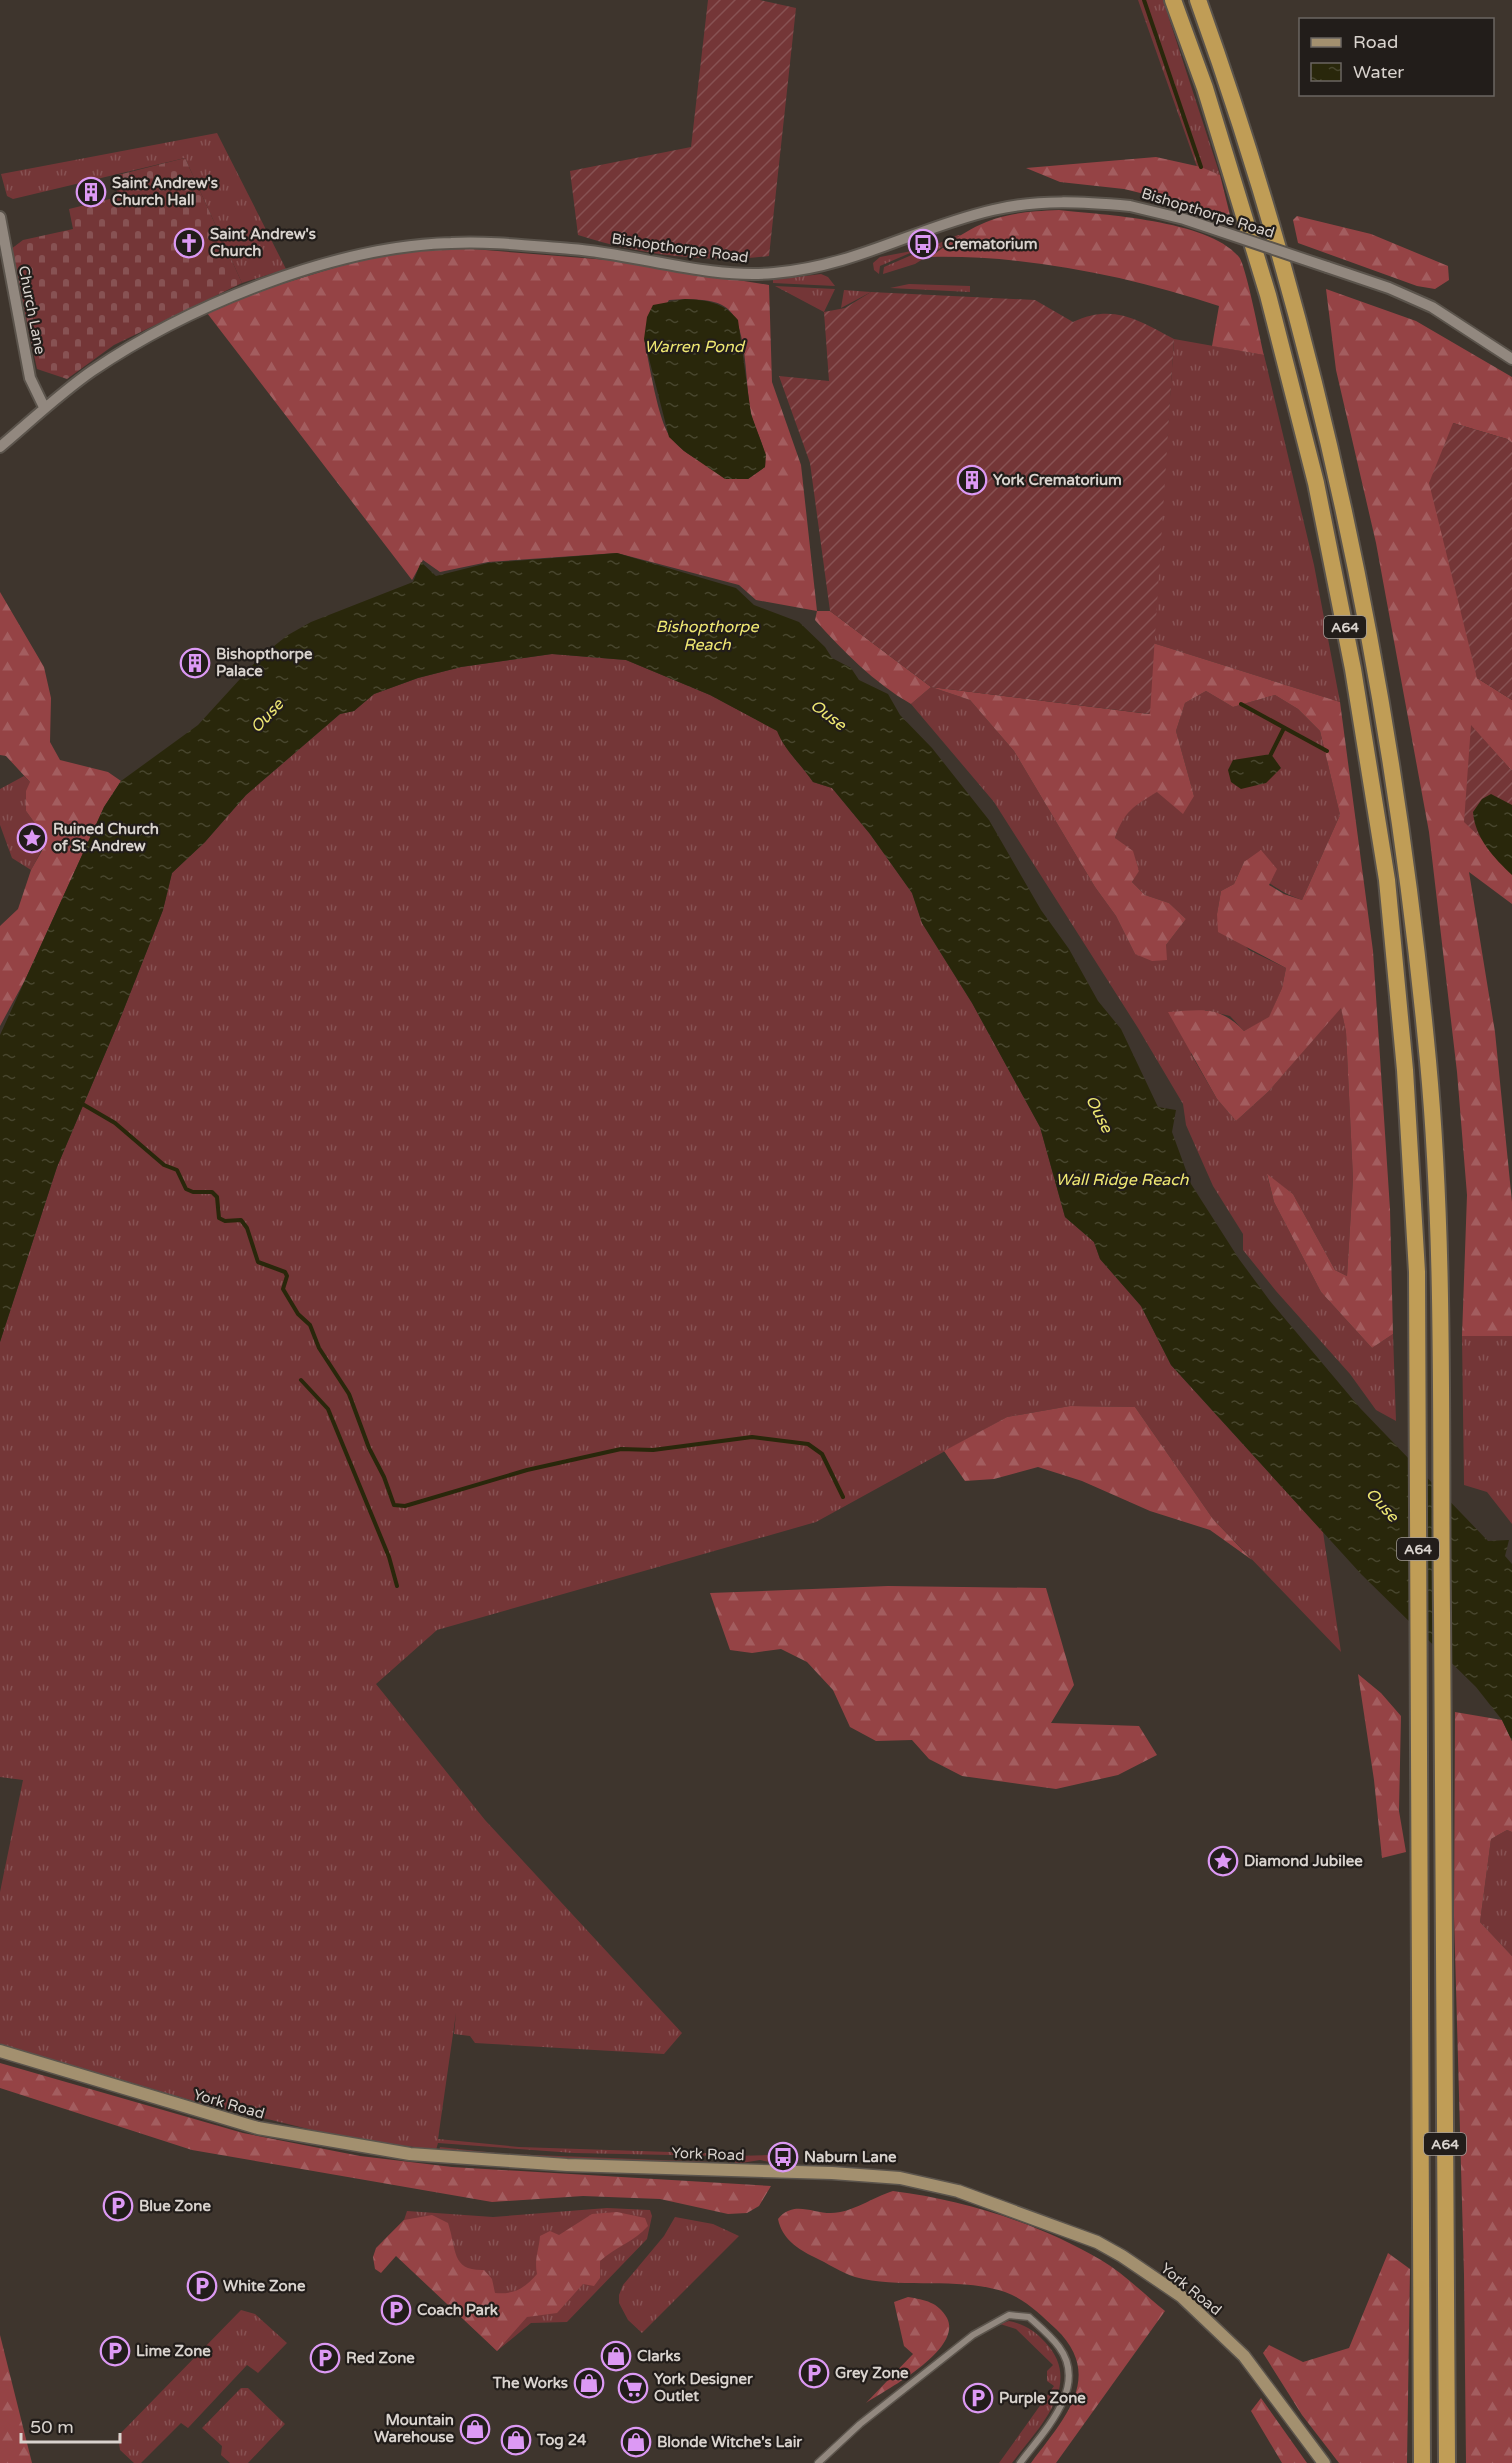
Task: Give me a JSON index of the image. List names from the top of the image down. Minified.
{"streets":{"highway":["A64"],"main road":["York Road"],"street":["Bishopthorpe Road","Church Lane"]},"crossings":[["Bishopthorpe Road","Church Lane"]],"water":["Warren Pond","Bishopthorpe Reach","Ouse","Wall Ridge Reach"],"places":{"building":["Saint Andrew's Church Hall","York Crematorium","Bishopthorpe Palace"],"church":["Saint Andrew's Church"],"bus stop":["Crematorium","Naburn Lane"],"place":["Ruined Church of St Andrew","Diamond Jubilee"],"parking":["Blue Zone","White Zone","Coach Park","Lime Zone","Red Zone","Grey Zone","Purple Zone"],"shop":["Clarks","The Works","Mountain Warehouse","Tog 24","Blonde Witche's Lair"],"supermarket":["York Designer Outlet"]},"legend":["Road","Water"],"scale_bar":"50 m"}
